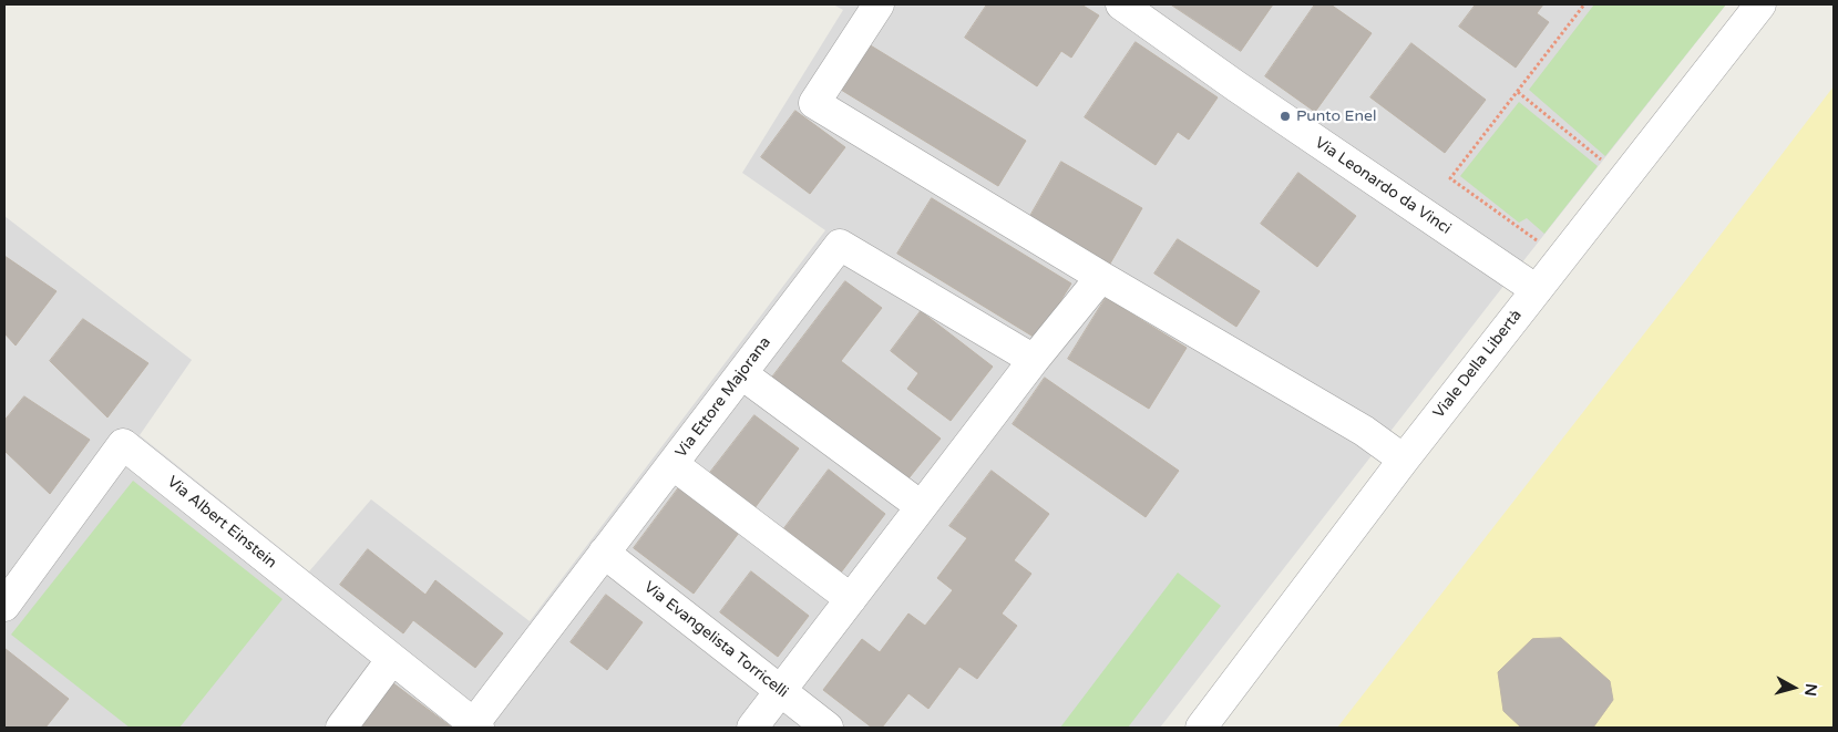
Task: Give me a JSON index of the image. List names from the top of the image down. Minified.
{"streets":{"street":["Via Leonardo da Vinci","Viale Della Libertà","Via Ettore Majorana","Via Albert Einstein","Via Evangelista Torricelli"]},"crossings":[["Via Leonardo da Vinci","Viale Della Libertà"],["Via Ettore Majorana","Via Albert Einstein"],["Via Ettore Majorana","Via Evangelista Torricelli"]],"places":["Punto Enel"],"north":"right"}
